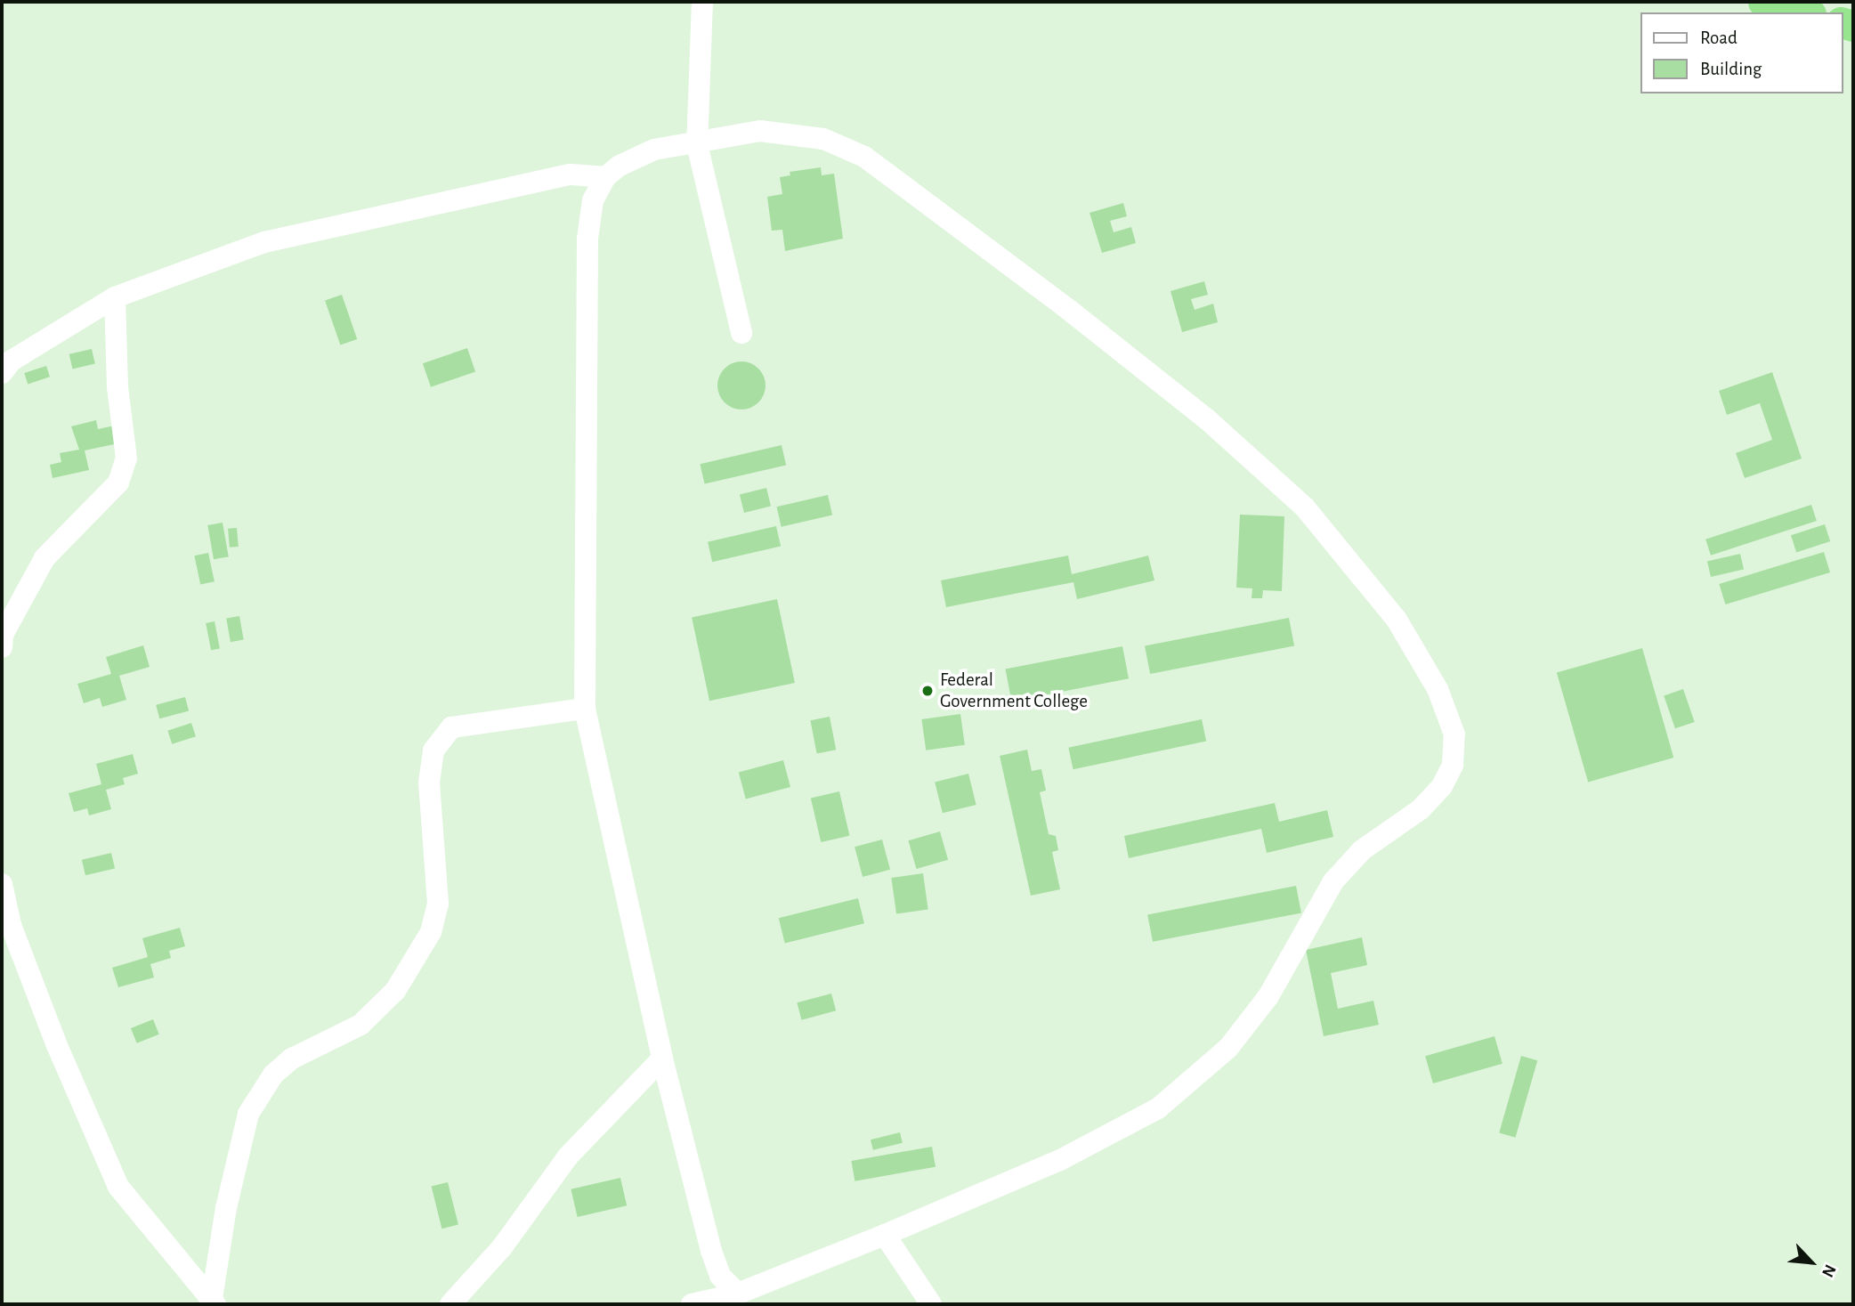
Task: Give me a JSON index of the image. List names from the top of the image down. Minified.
{"places":["Federal Government College"],"legend":["Road","Building"],"north":"bottom right"}
